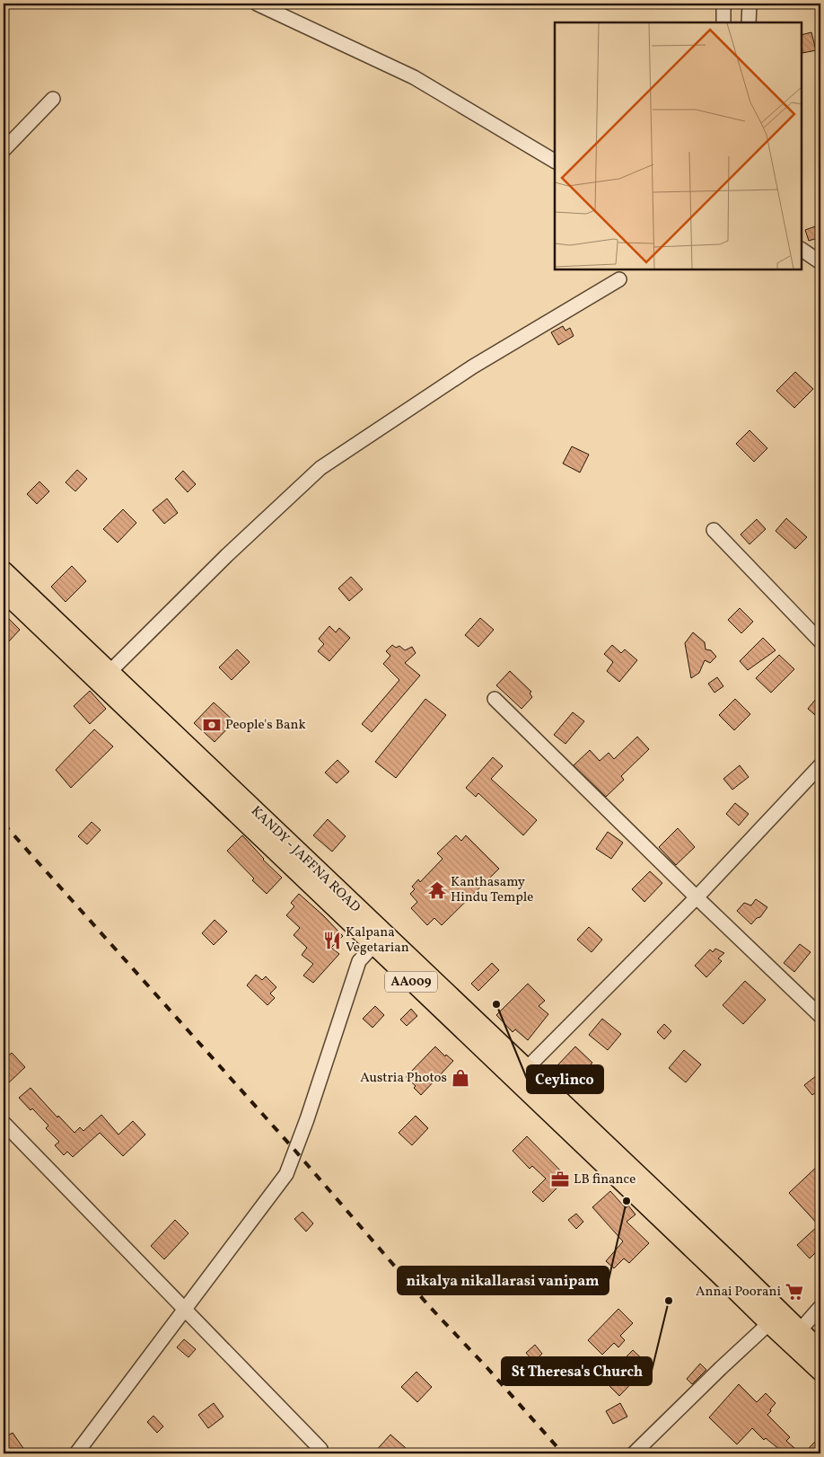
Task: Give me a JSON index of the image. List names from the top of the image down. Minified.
{"streets":{"highway":["KANDY - JAFFNA ROAD","AA009"]},"places":{"bank":["People's Bank"],"temple":["Kanthasamy Hindu Temple"],"restaurant":["Kalpana Vegetarian"],"other":["Ceylinco","nikalya nikallarasi vanipam","St Theresa's Church"],"shop":["Austria Photos"],"office":["LB finance"],"supermarket":["Annai Poorani"]}}
